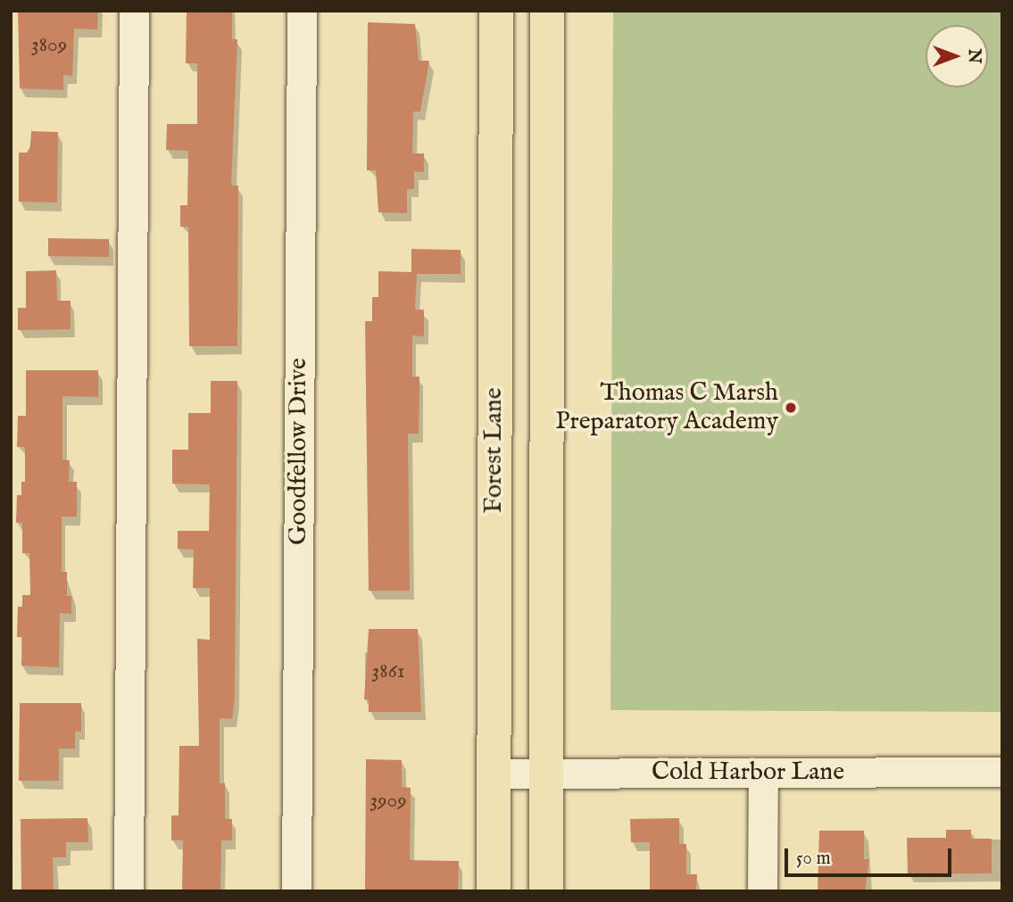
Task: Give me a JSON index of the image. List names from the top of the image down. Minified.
{"streets":{"main road":["Forest Lane"],"street":["Goodfellow Drive","Cold Harbor Lane"]},"crossings":[["Forest Lane","Cold Harbor Lane"]],"places":["Thomas C Marsh Preparatory Academy"],"house_numbers":["3809","3861","3909"],"scale_bar":"50 m","north":"right"}
